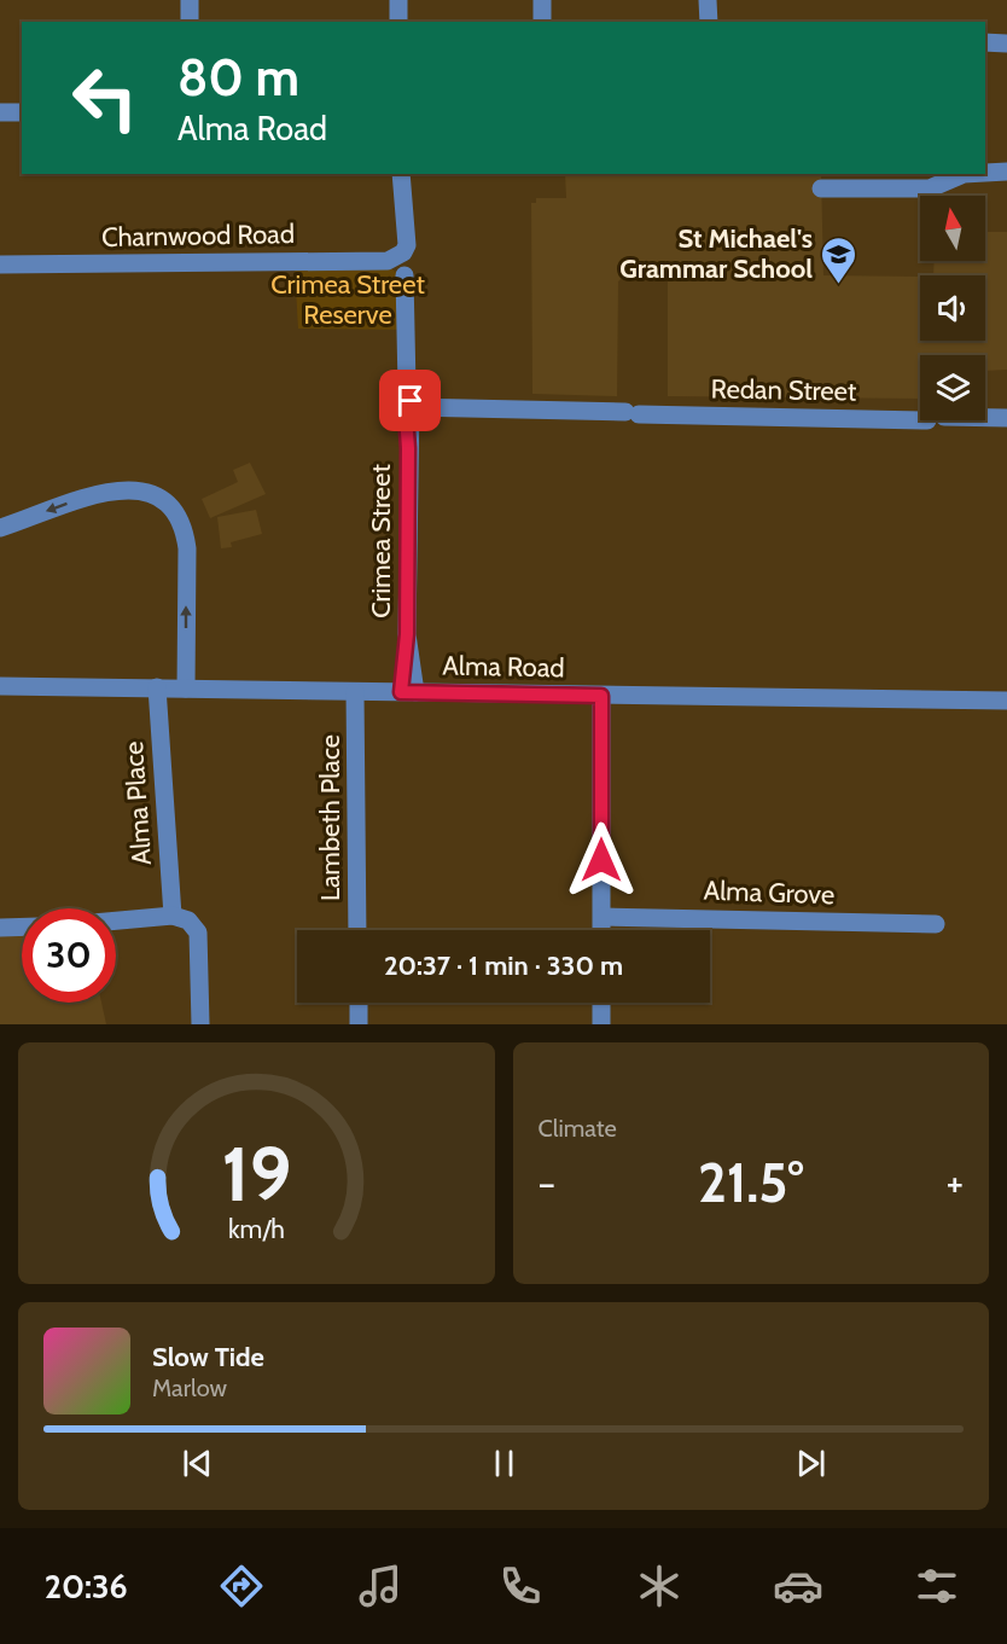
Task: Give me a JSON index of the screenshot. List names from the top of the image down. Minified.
{"streets":{"street":["Charnwood Road","Redan Street","Crimea Street","Alma Road","Alma Place","Lambeth Place","Alma Grove"]},"crossings":[["Charnwood Road","Crimea Street"],["Redan Street","Crimea Street"],["Crimea Street","Alma Road"],["Alma Road","Alma Place"],["Alma Road","Lambeth Place"]],"parks":["Crimea Street Reserve"],"places":{"school or university":["St Michael's Grammar School"]},"north":"top","page":{"turn":["80 m","Alma Road"],"limit":"30","trip":"20:37 · 1 min · 330 m","tile":"Climate","heat":["−","21.5°","+"],"song":["Slow Tide","Marlow"],"tabs":"20:36","gauge":["19","km/h"]}}
